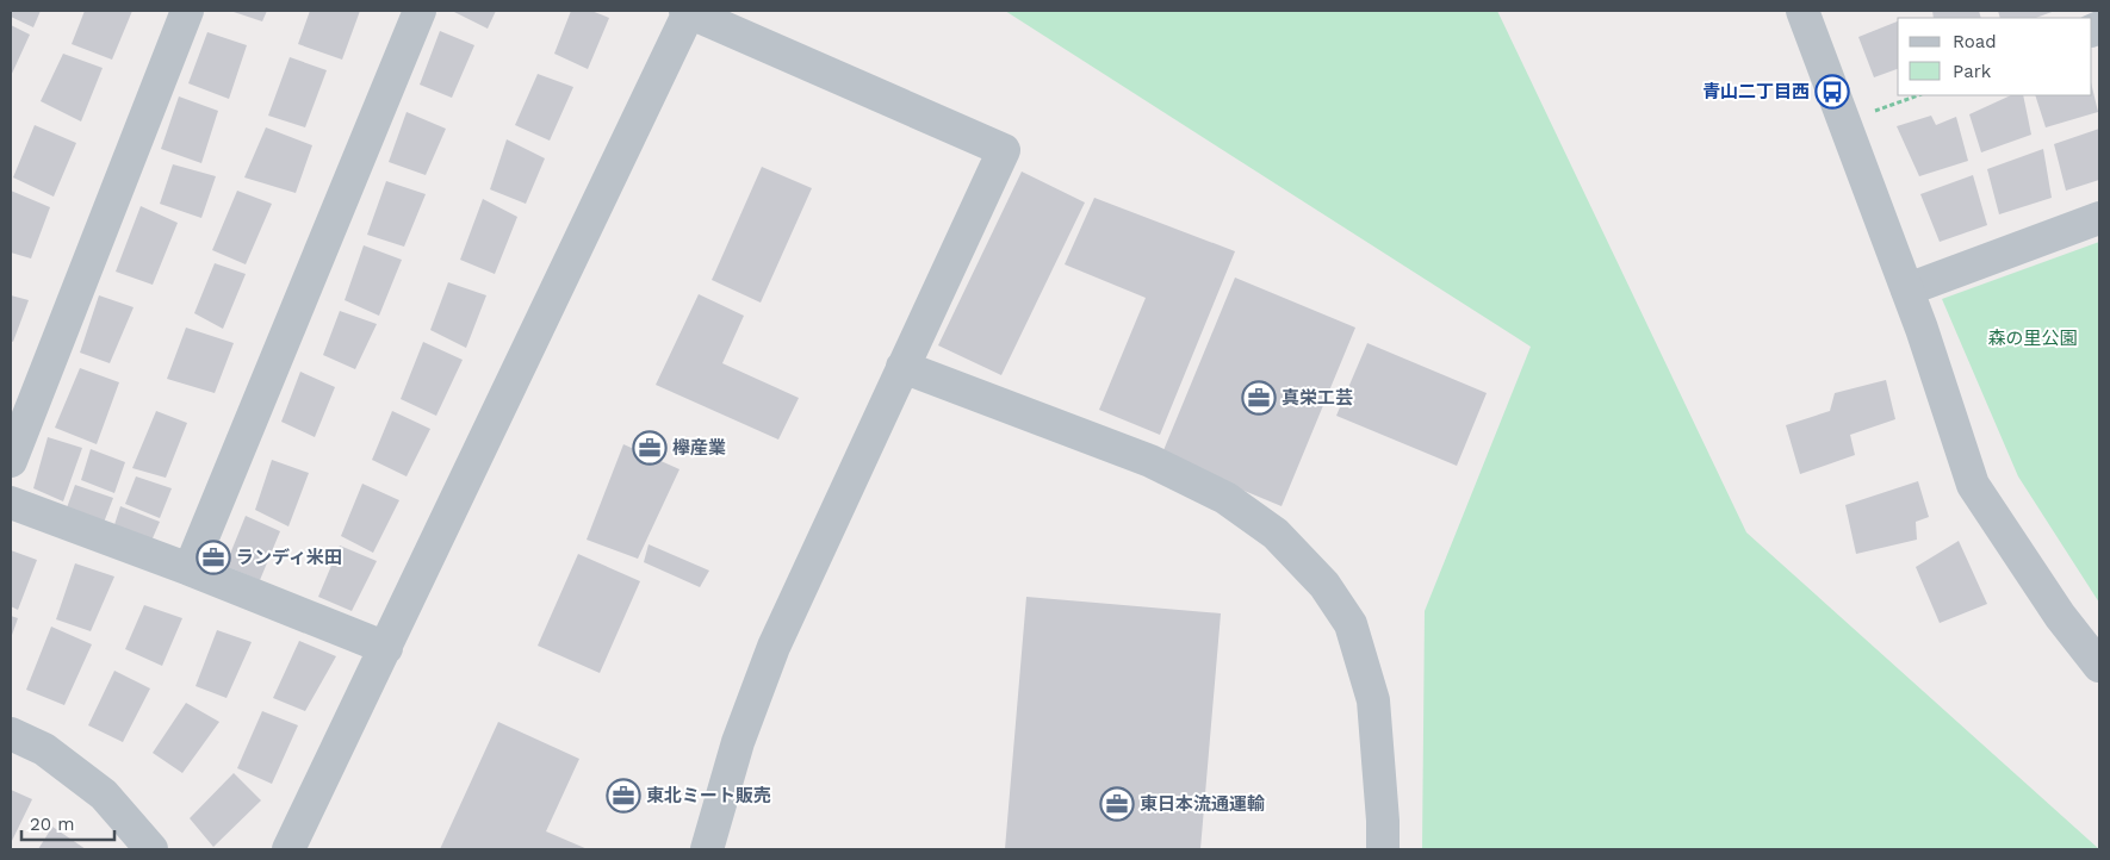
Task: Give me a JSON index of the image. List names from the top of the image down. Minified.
{"parks":["森の里公園"],"places":{"bus stop":["青山二丁目西"],"office":["真栄工芸","欅産業","ランディ米田","東北ミート販売","東日本流通運輸"]},"legend":["Road","Park"],"scale_bar":"20 m"}
